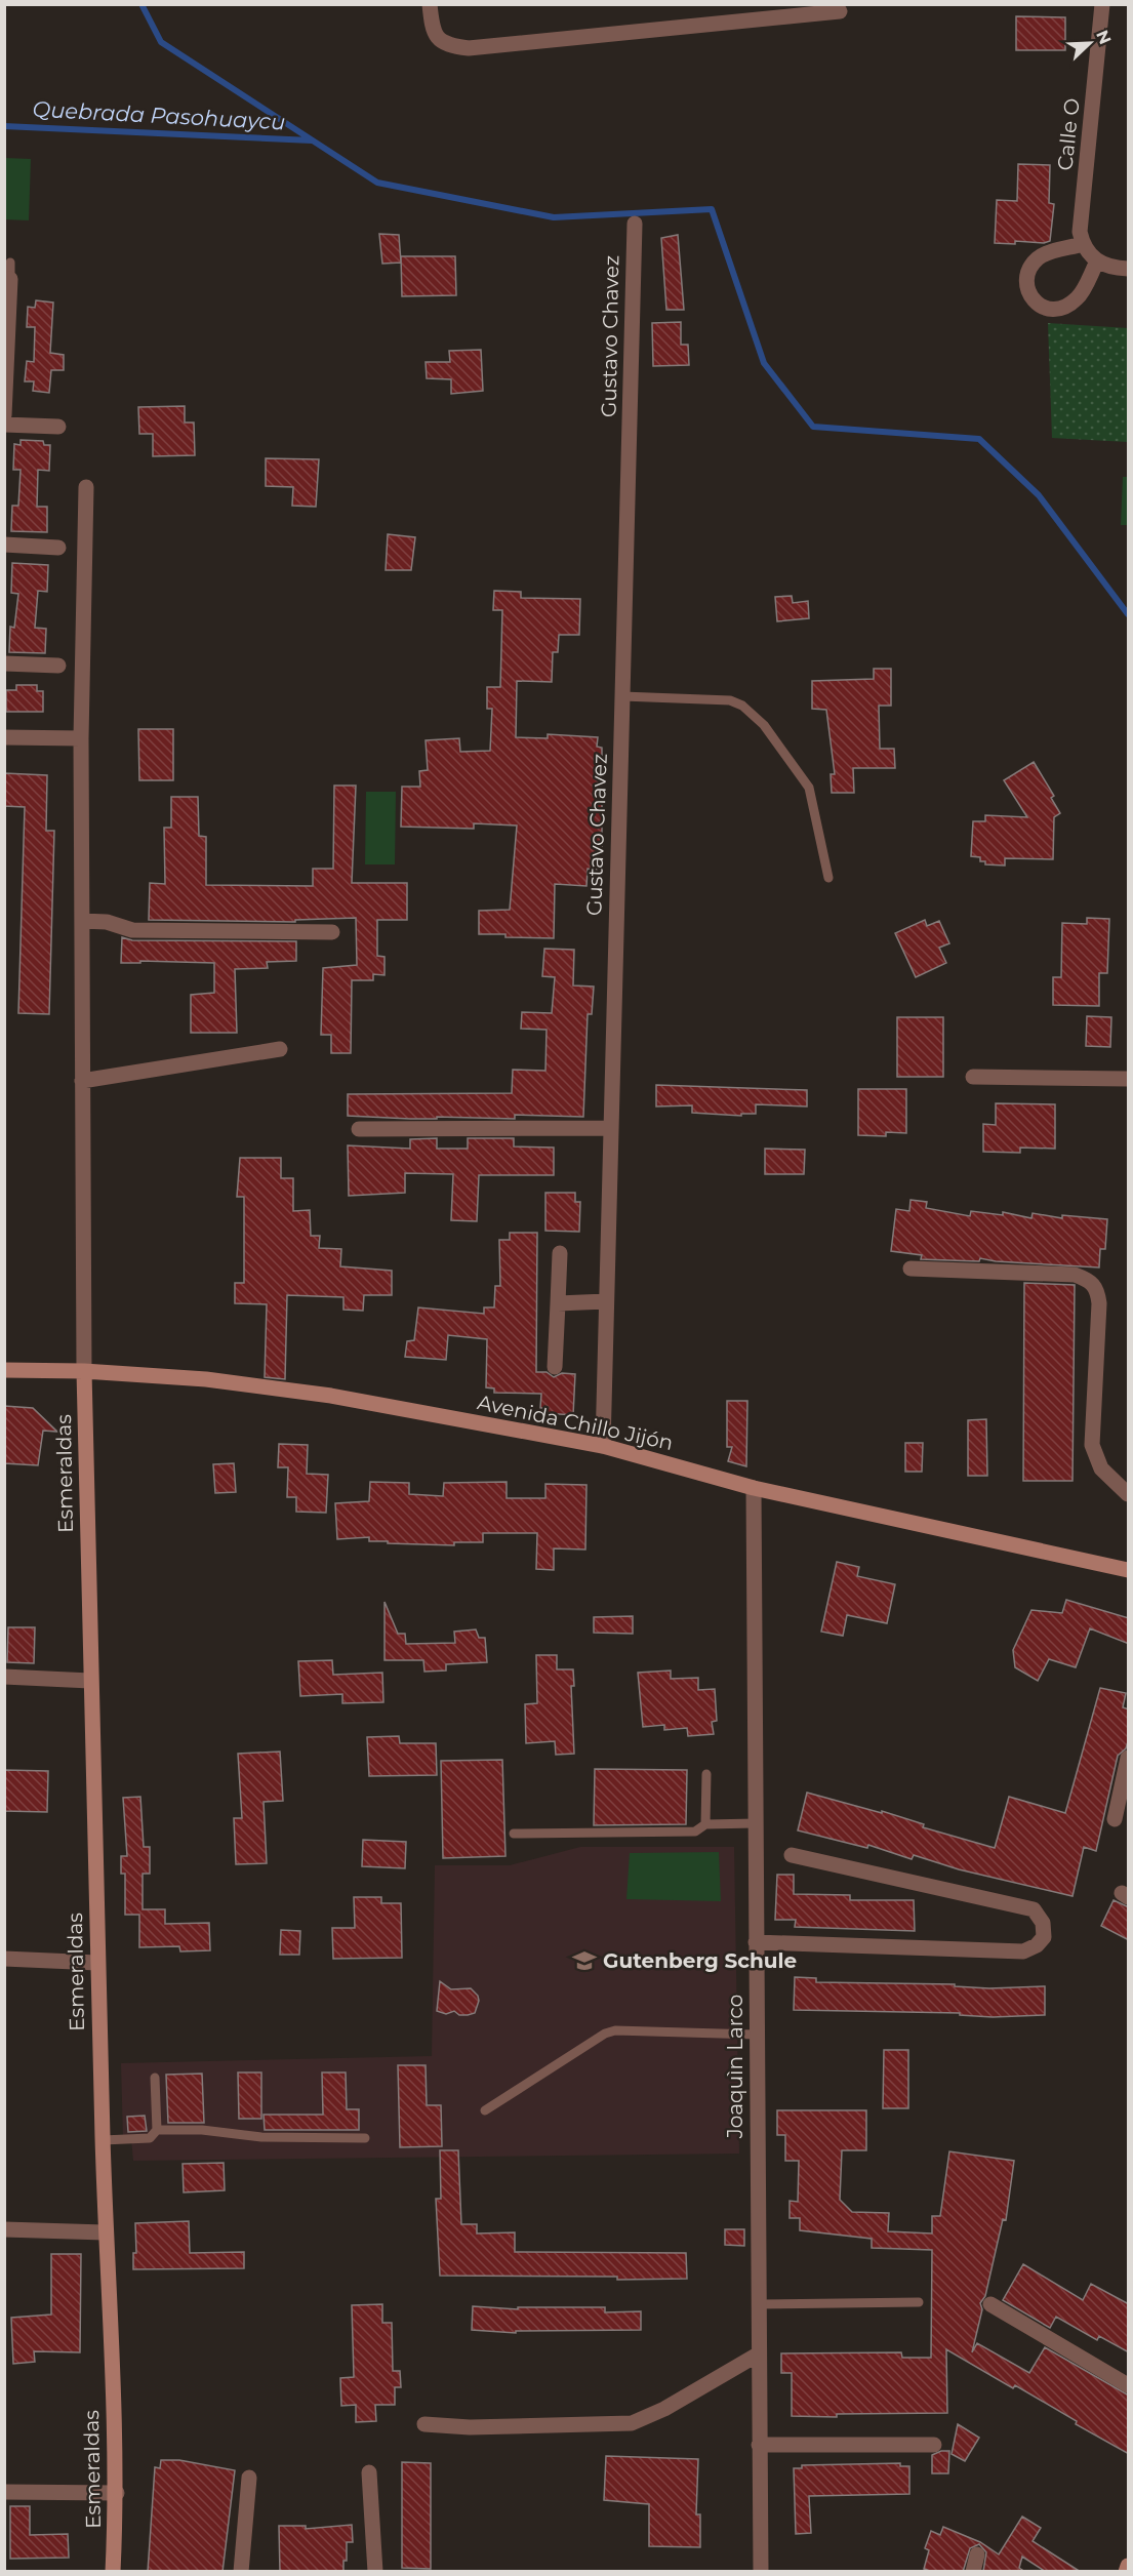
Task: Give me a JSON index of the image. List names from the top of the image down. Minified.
{"streets":{"street":["Calle O","Gustavo Chavez","Avenida Chillo Jijón","Esmeraldas","Joaquìn Larco"]},"crossings":[["Gustavo Chavez","Avenida Chillo Jijón"],["Avenida Chillo Jijón","Esmeraldas"],["Avenida Chillo Jijón","Joaquìn Larco"]],"water":["Quebrada Pasohuaycu"],"places":{"school or university":["Gutenberg Schule"]},"north":"top right"}
